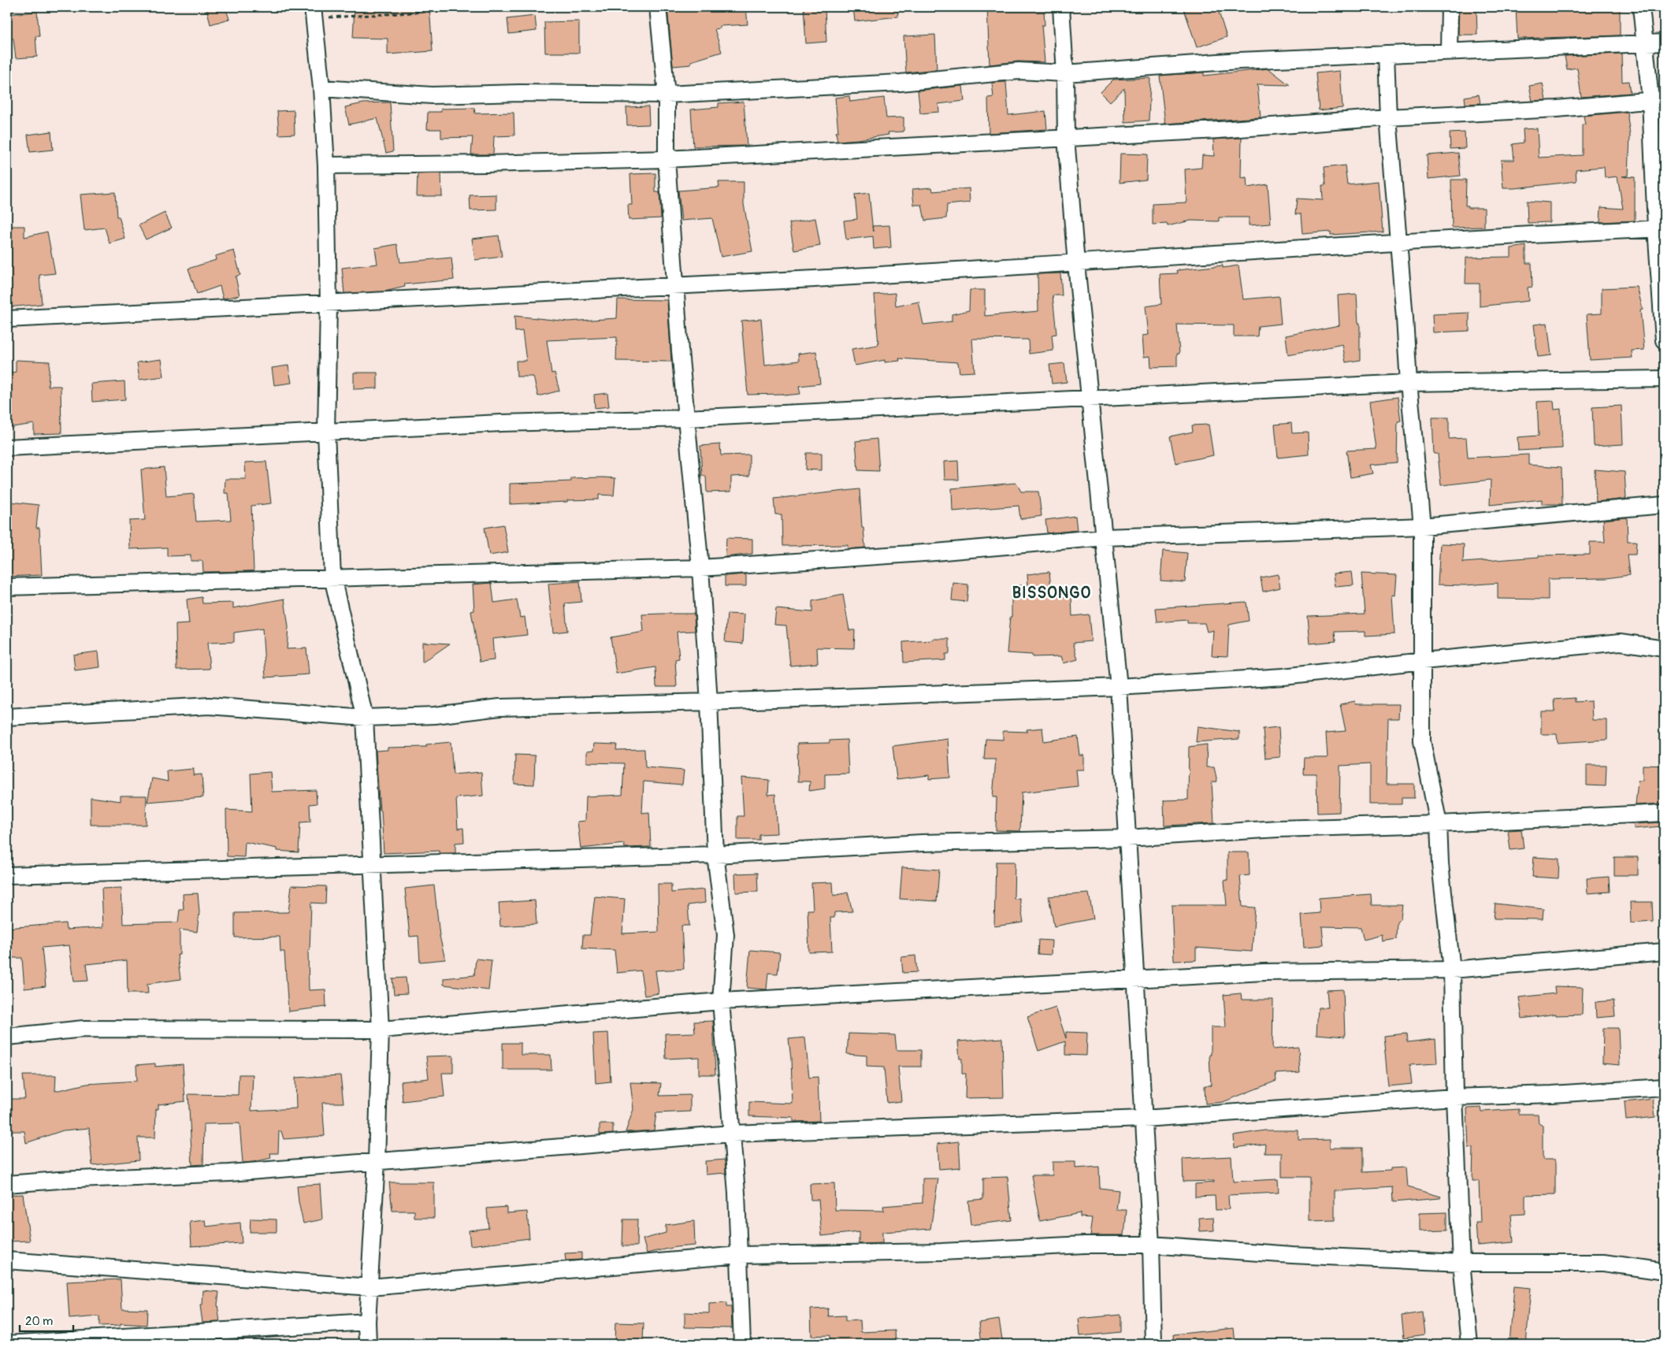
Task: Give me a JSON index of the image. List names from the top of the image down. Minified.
{"districts":["BISSONGO"],"scale_bar":"20 m"}
